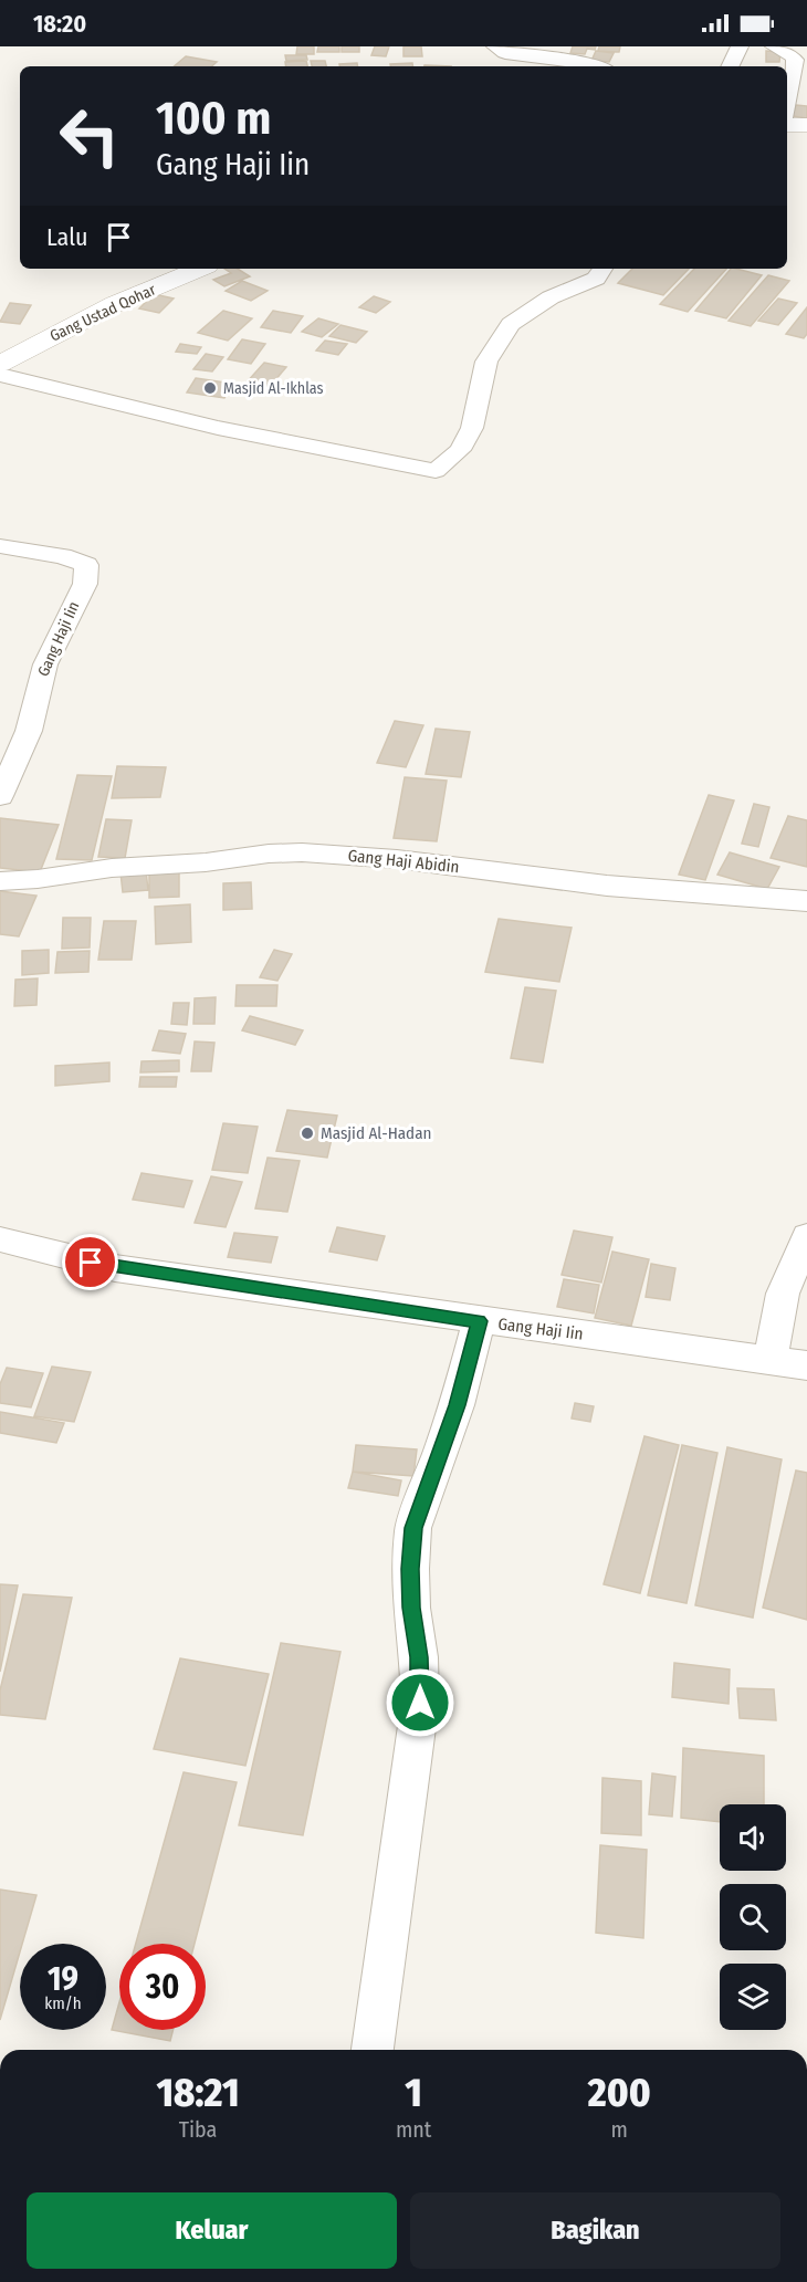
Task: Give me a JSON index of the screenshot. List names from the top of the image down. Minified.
{"streets":{"street":["Gang Ustad Qohar","Gang Haji Iin","Gang Haji Abidin"]},"places":["Masjid Al-Ikhlas","Masjid Al-Hadan"],"page":{"status":"18:20","turn":["100 m","Gang Haji Iin"],"then":"Lalu","speed":"19 km/h","limit":"30","eta":["18:21","Tiba","1","mnt","200","m"],"buttons":["Keluar","Bagikan"]}}
